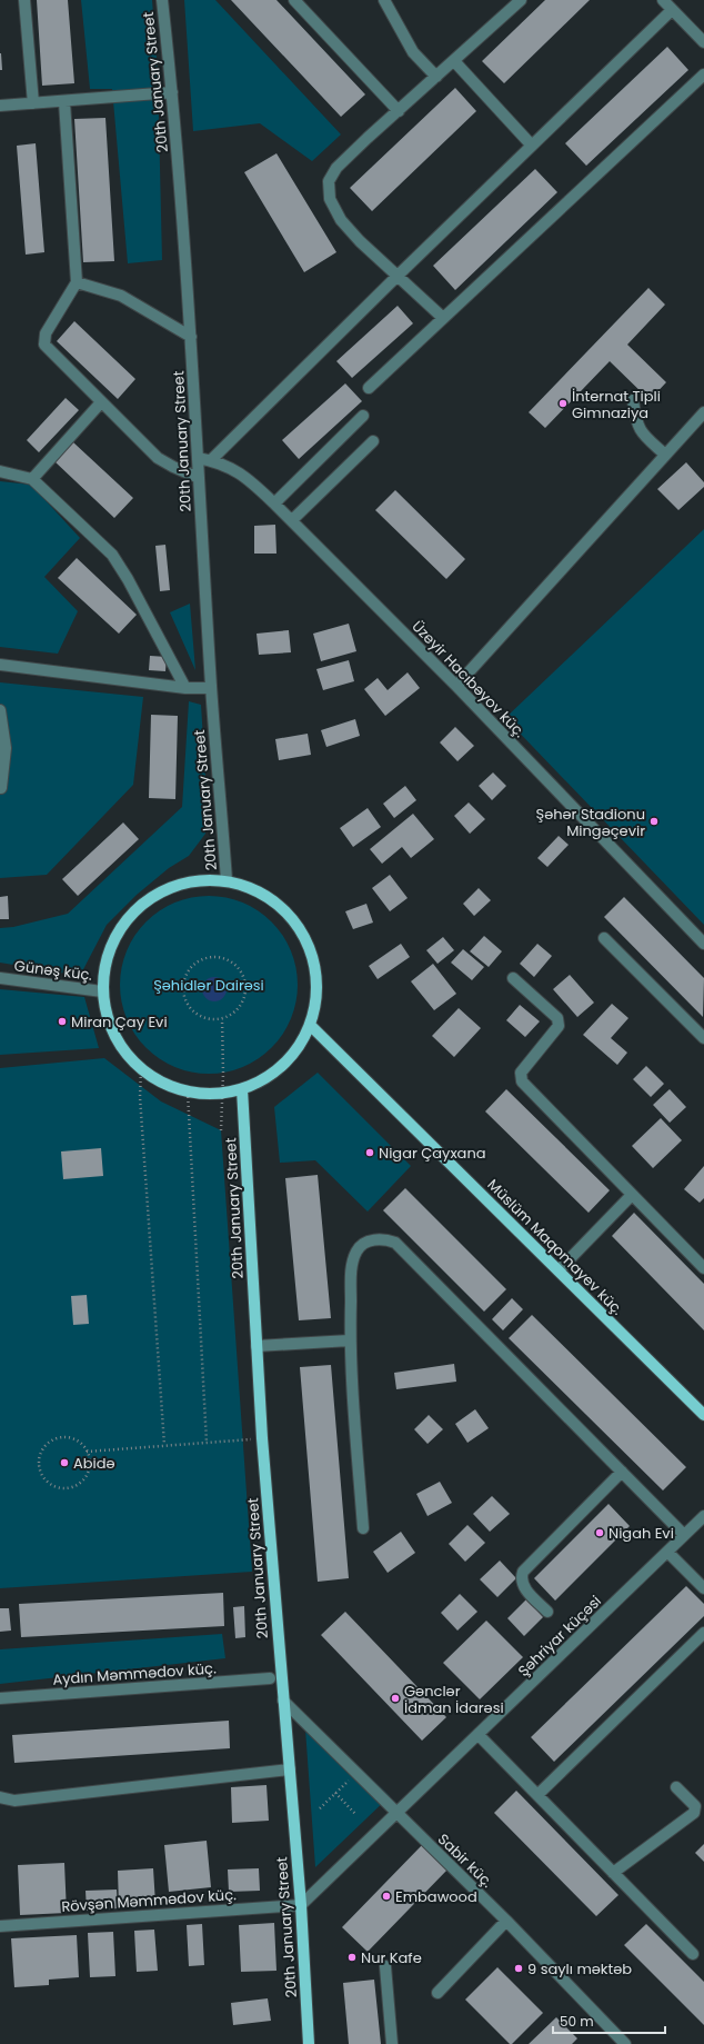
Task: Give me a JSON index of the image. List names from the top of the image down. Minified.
{"streets":{"main road":["20th January Street","Müslüm Maqomayev küç."],"street":["Üzeyir Hacıbəyov küç.","Günəş küç.","Şəhriyar küçəsi","Aydın Məmmədov küç.","Sabir küç.","Rövşən Məmmədov küç."]},"crossings":[["20th January Street","Üzeyir Hacıbəyov küç."],["20th January Street","Şəhriyar küçəsi"],["20th January Street","Sabir küç."],["20th January Street","Rövşən Məmmədov küç."],["Şəhriyar küçəsi","Sabir küç."],["Şəhriyar küçəsi","Rövşən Məmmədov küç."]],"parks":["Şəhidlər Dairəsi"],"places":["İnternat Tipli Gimnaziya","Şəhər Stadionu Mingəçevir","Miran Çay Evi","Nigar Çayxana","Abidə","Nigah Evi","Gənclər İdman İdarəsi","Embawood","Nur Kafe","9 saylı məktəb"],"scale_bar":"50 m"}
